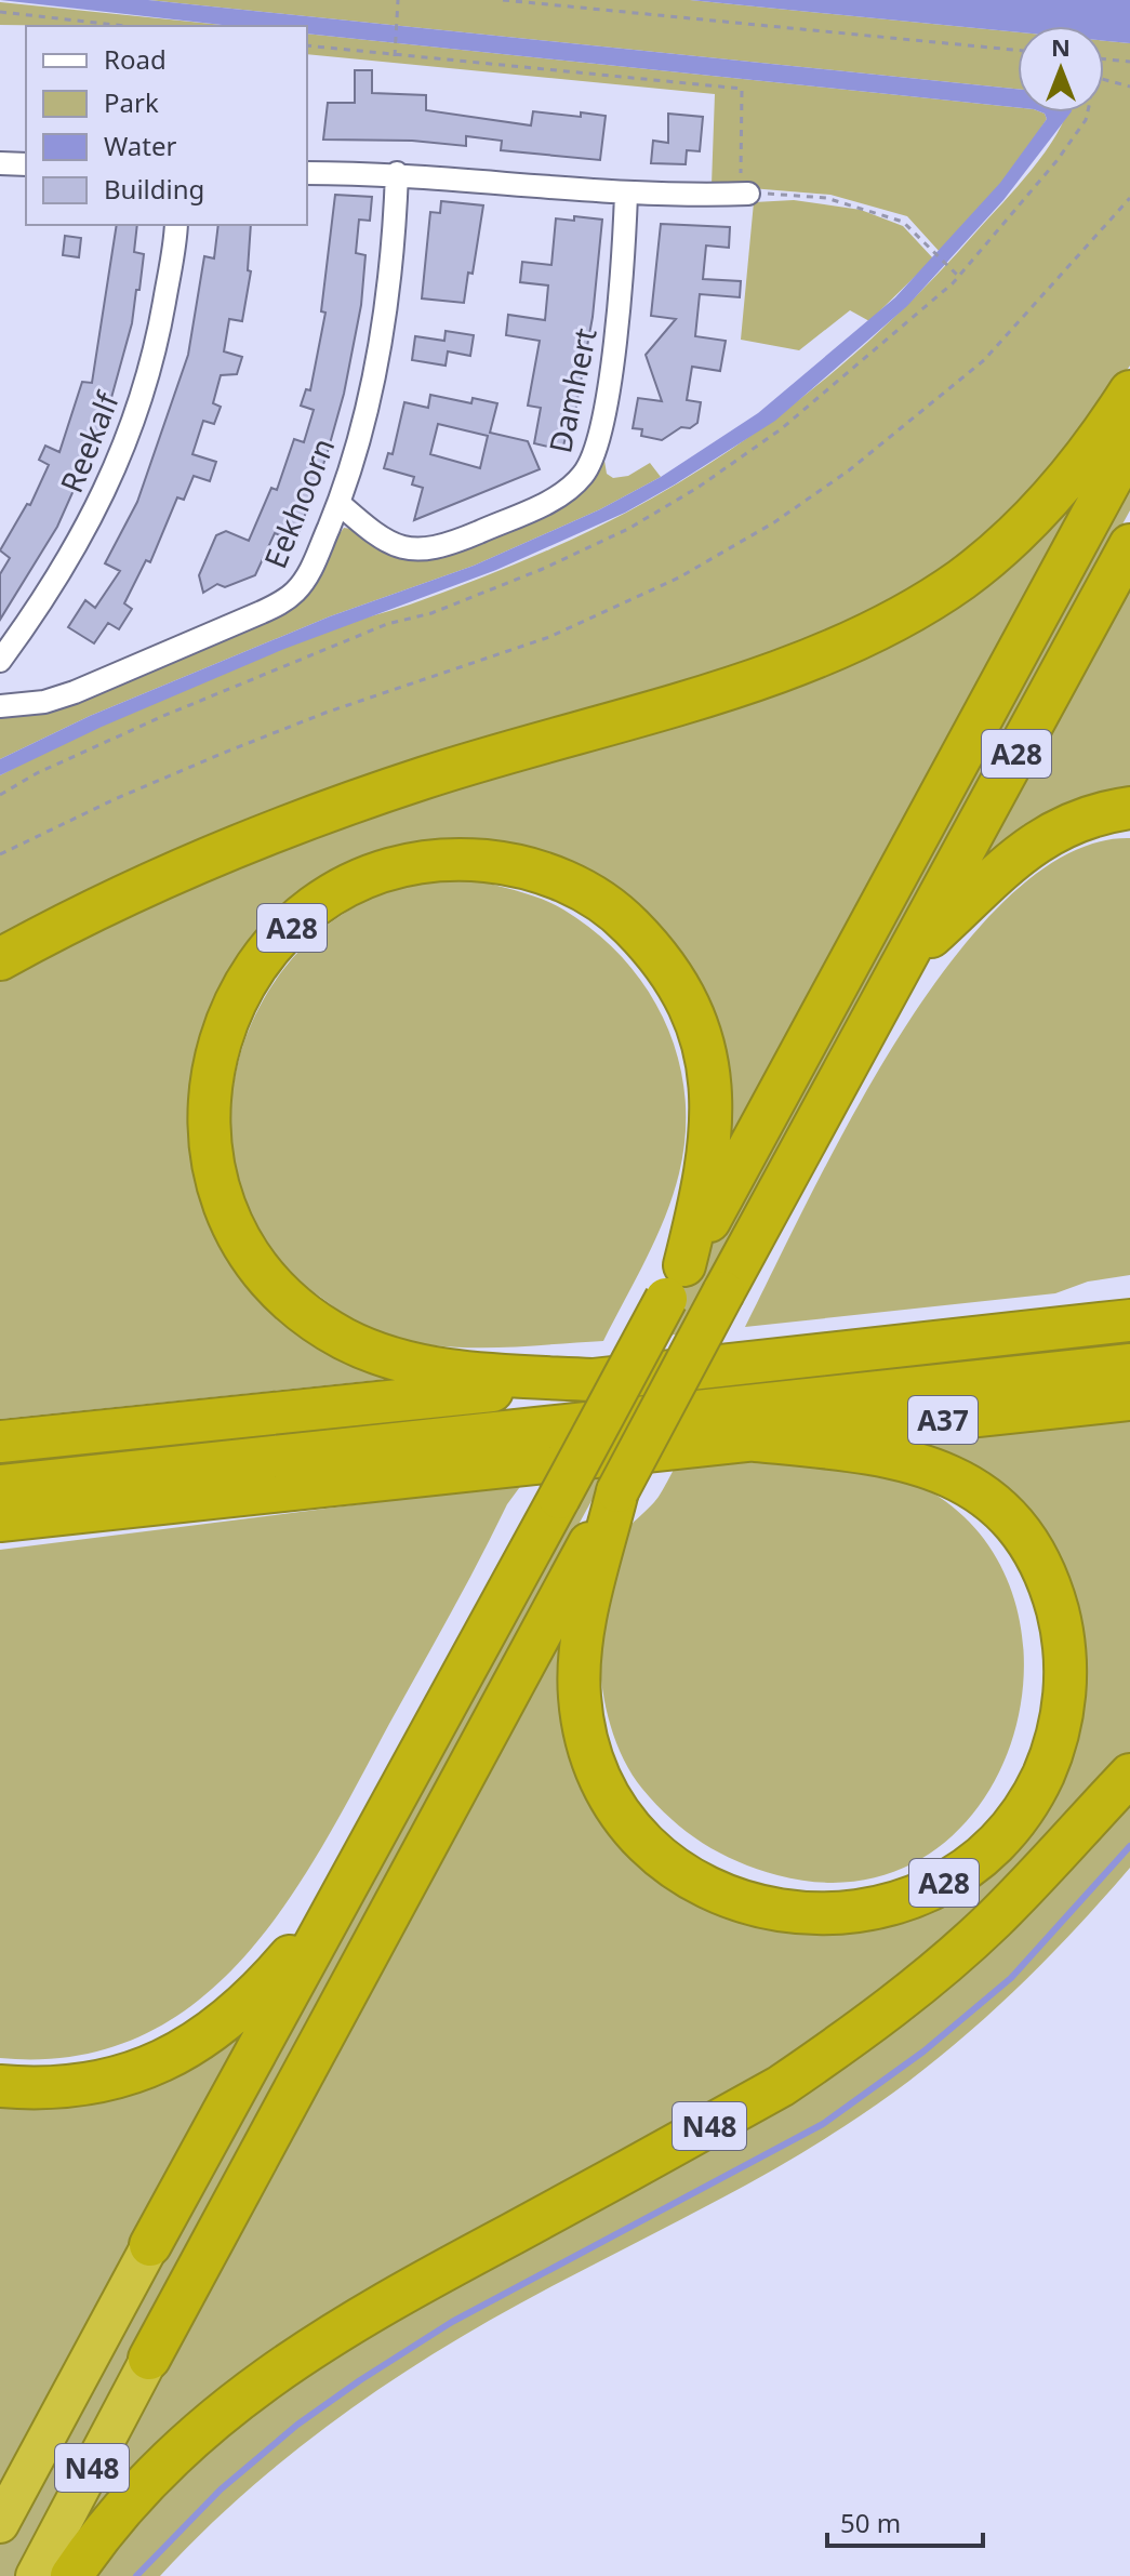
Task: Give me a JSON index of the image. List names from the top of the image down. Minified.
{"streets":{"highway":["A28","A37","N48"],"street":["Damhert","Reekalf","Eekhoorn"]},"crossings":[["Damhert","Eekhoorn"],["A28","A37"],["A28","N48"]],"legend":["Road","Park","Water","Building"],"scale_bar":"50 m","north":"top"}
